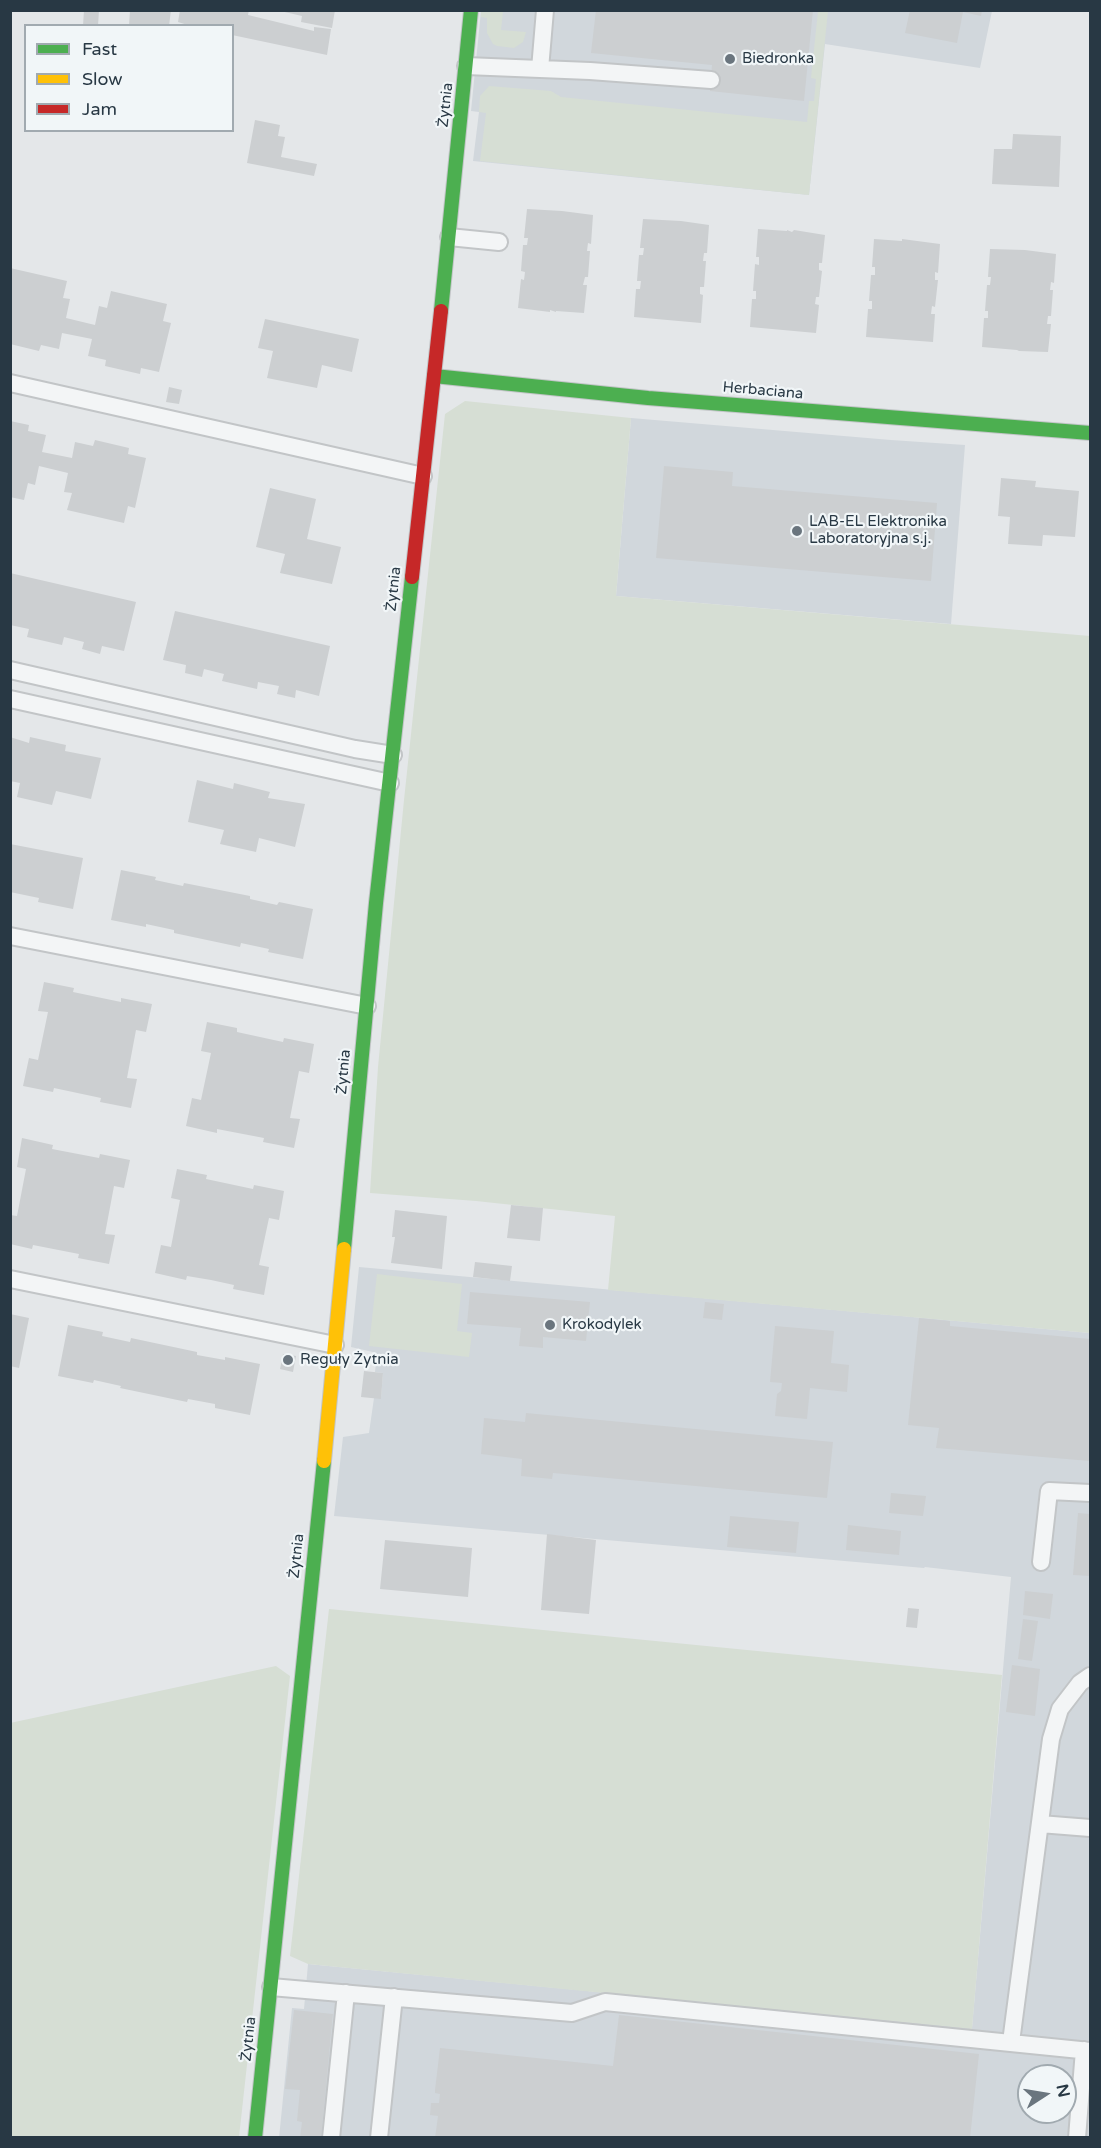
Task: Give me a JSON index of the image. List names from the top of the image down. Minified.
{"streets":{"street":["Żytnia","Herbaciana"]},"crossings":[["Żytnia","Herbaciana"]],"places":["Biedronka","LAB-EL Elektronika Laboratoryjna s.j.","Krokodylek","Reguły Żytnia"],"legend":["Fast","Slow","Jam"],"north":"right"}
